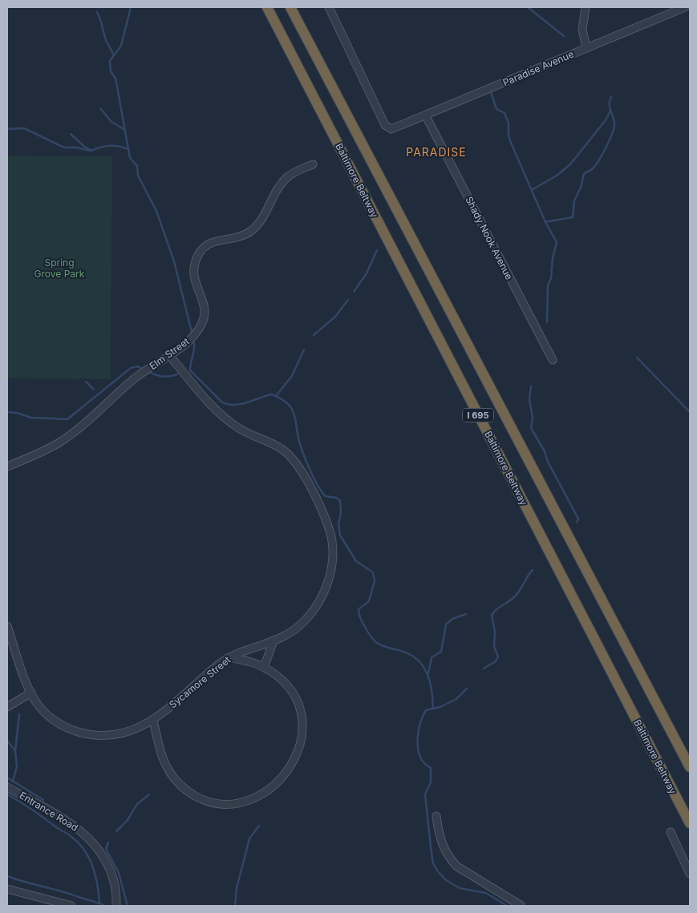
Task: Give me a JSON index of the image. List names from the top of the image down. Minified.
{"streets":{"highway":["Baltimore Beltway","I 695"],"street":["Paradise Avenue","Shady Nook Avenue","Elm Street","Sycamore Street","Entrance Road"]},"crossings":[["Paradise Avenue","Shady Nook Avenue"],["Elm Street","Sycamore Street"]],"districts":["PARADISE"],"parks":["Spring Grove Park"]}
